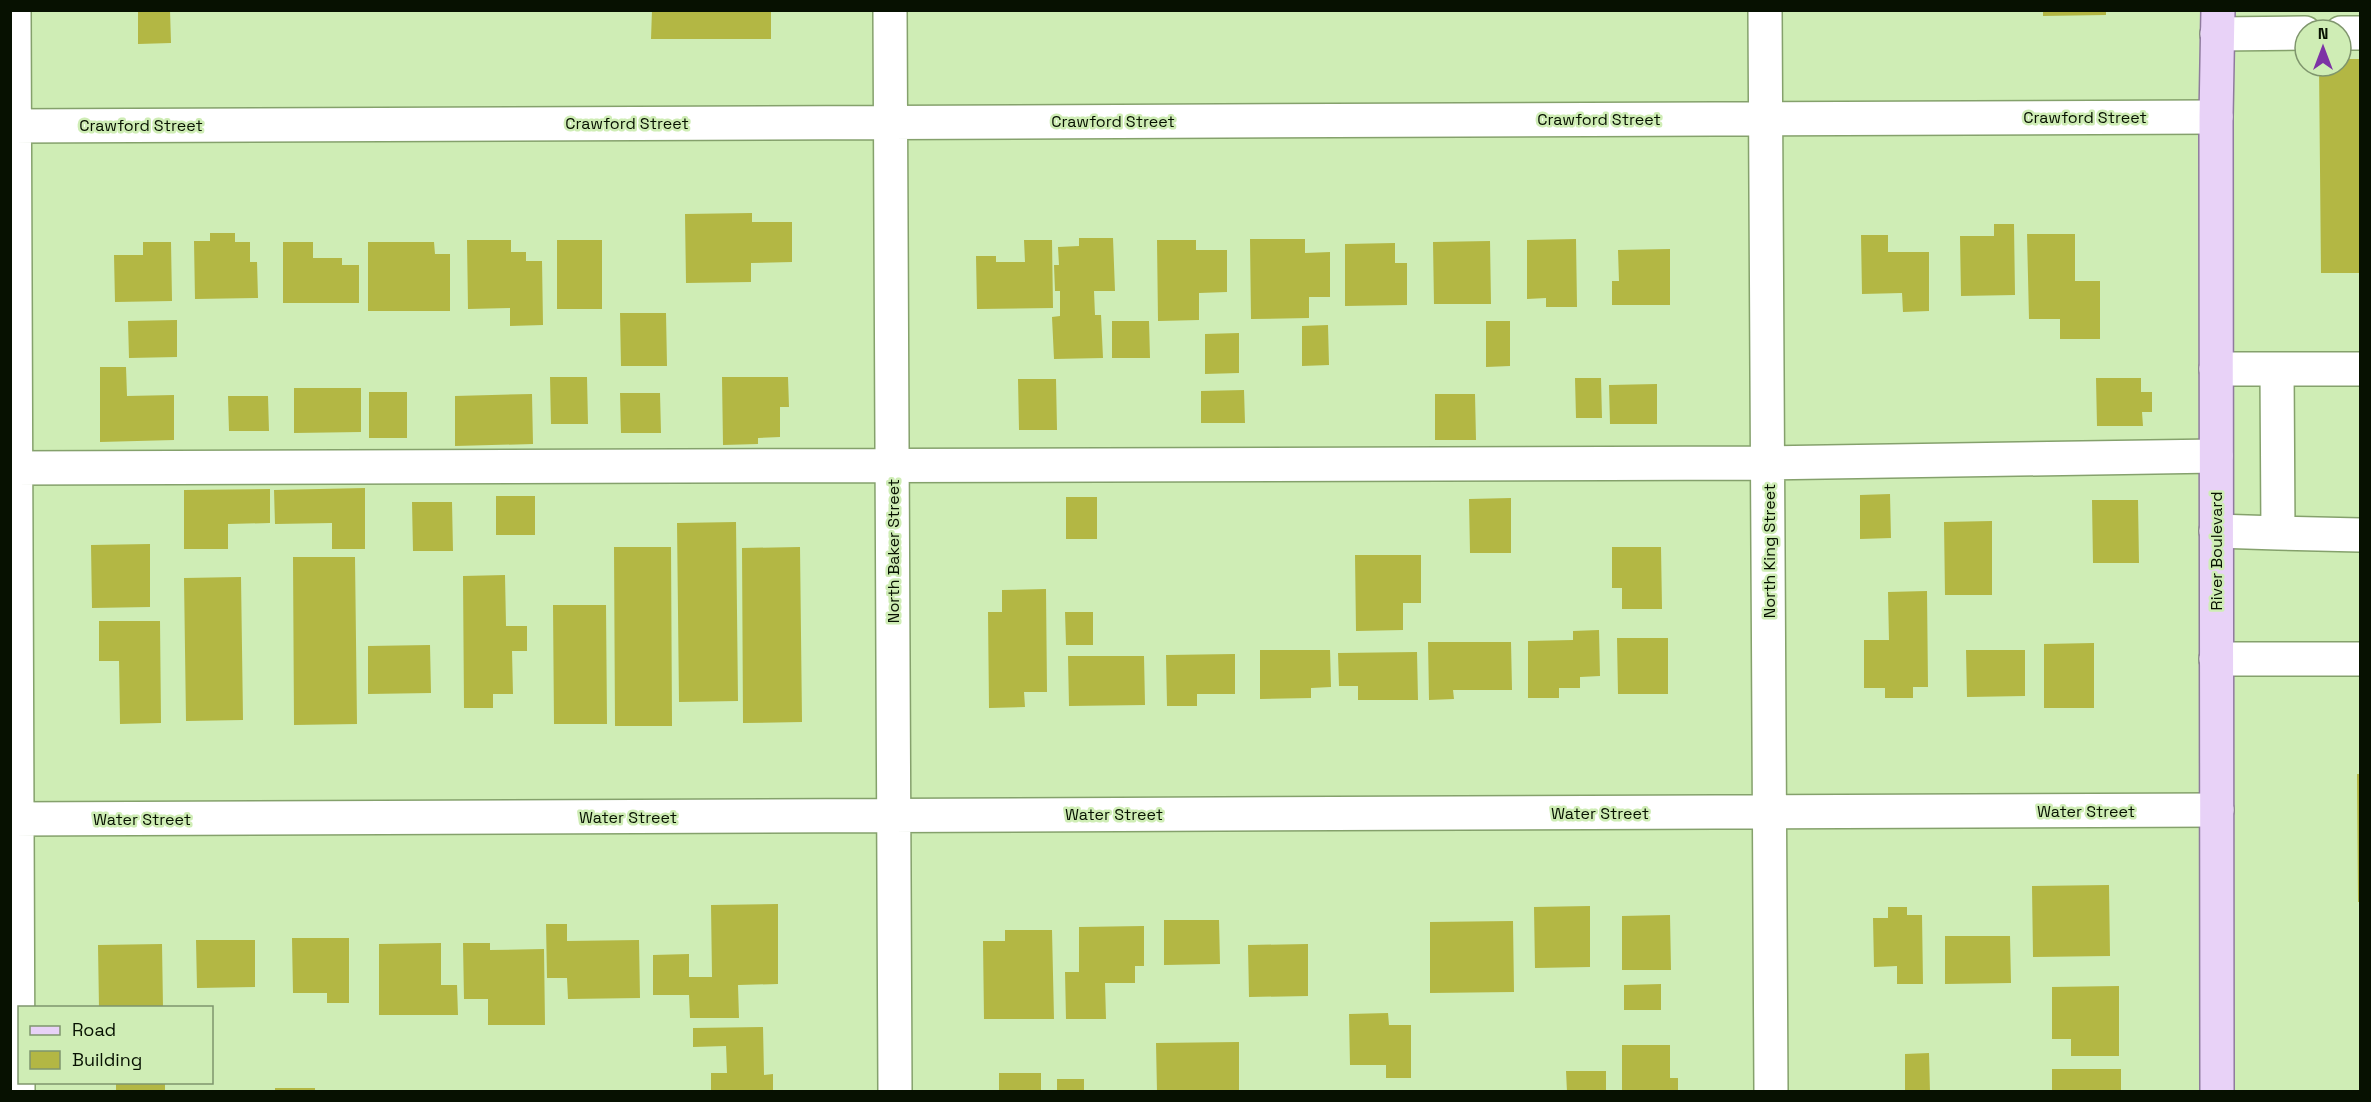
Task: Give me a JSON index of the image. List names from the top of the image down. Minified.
{"streets":{"main road":["River Boulevard"],"street":["Crawford Street","North Baker Street","North King Street","Water Street"]},"crossings":[["Crawford Street","North Baker Street"],["Crawford Street","North King Street"],["Crawford Street","River Boulevard"],["North Baker Street","Water Street"],["North King Street","Water Street"],["River Boulevard","Water Street"]],"legend":["Road","Building"],"north":"top"}
